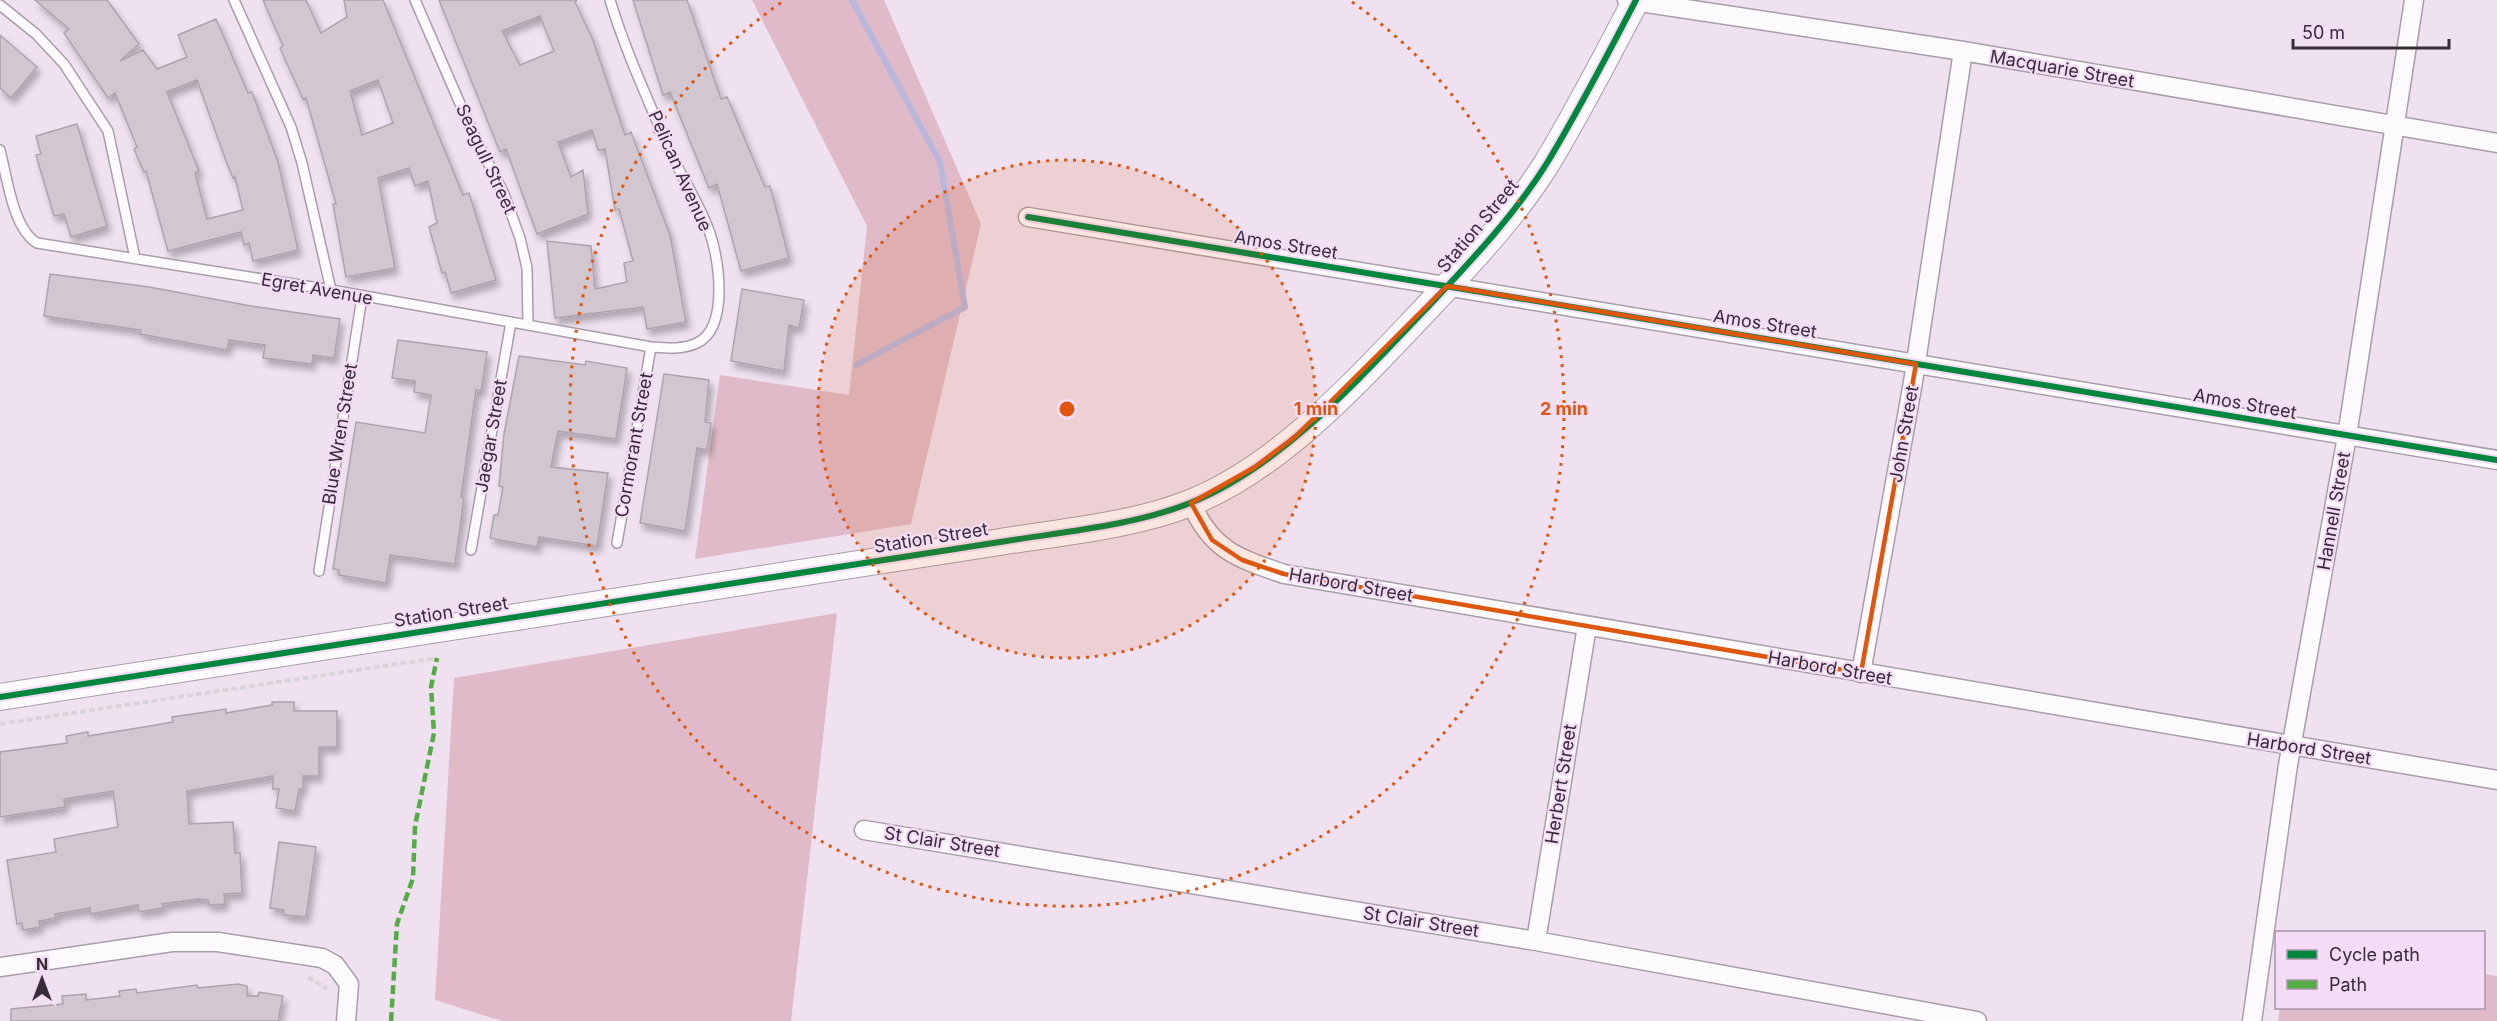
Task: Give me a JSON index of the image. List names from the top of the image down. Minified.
{"streets":{"street":["Macquarie Street","Station Street","Amos Street","John Street","Hannell Street","Harbord Street","Herbert Street","St Clair Street"],"lane":["Seagull Street","Pelican Avenue","Egret Avenue","Blue Wren Street","Jaegar Street","Cormorant Street"]},"crossings":[["Macquarie Street","Station Street"],["Macquarie Street","John Street"],["Macquarie Street","Hannell Street"],["Seagull Street","Egret Avenue"],["Pelican Avenue","Egret Avenue"],["Station Street","Amos Street"],["Station Street","Harbord Street"],["Amos Street","John Street"],["Amos Street","Hannell Street"],["Egret Avenue","Blue Wren Street"],["Egret Avenue","Jaegar Street"],["Egret Avenue","Cormorant Street"],["John Street","Harbord Street"],["Hannell Street","Harbord Street"],["Harbord Street","Herbert Street"],["Herbert Street","St Clair Street"]],"legend":["Cycle path","Path"],"scale_bar":"50 m","north":"top","rings":["1 min","2 min"]}
